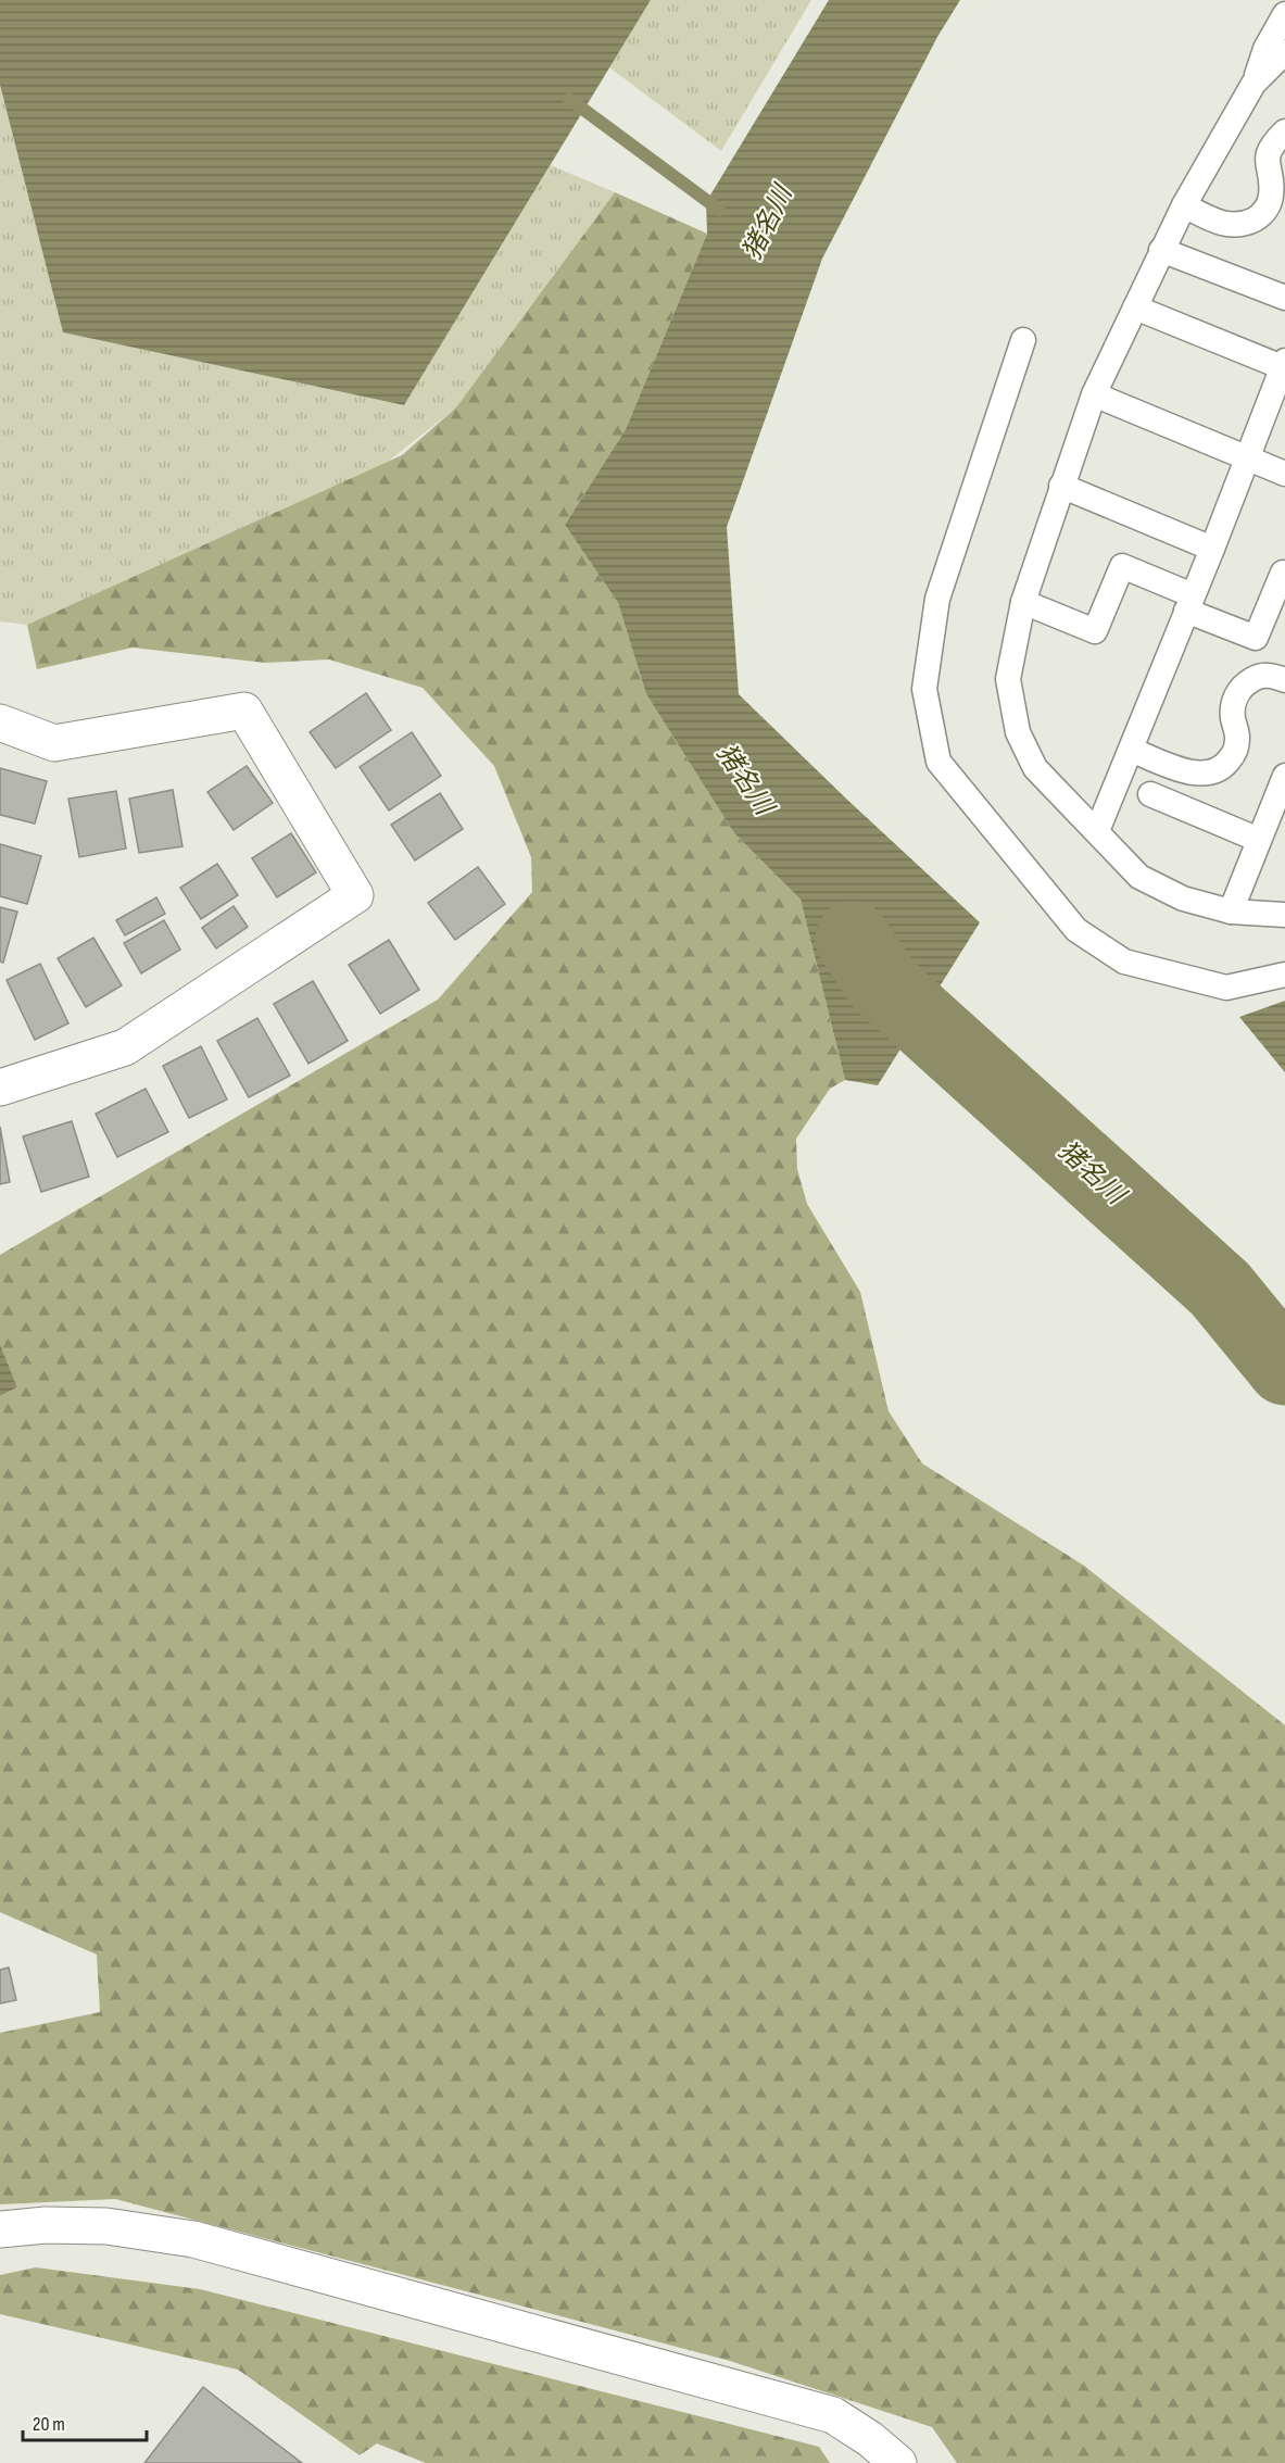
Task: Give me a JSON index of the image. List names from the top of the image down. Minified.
{"water":["猪名川"],"scale_bar":"20 m"}
